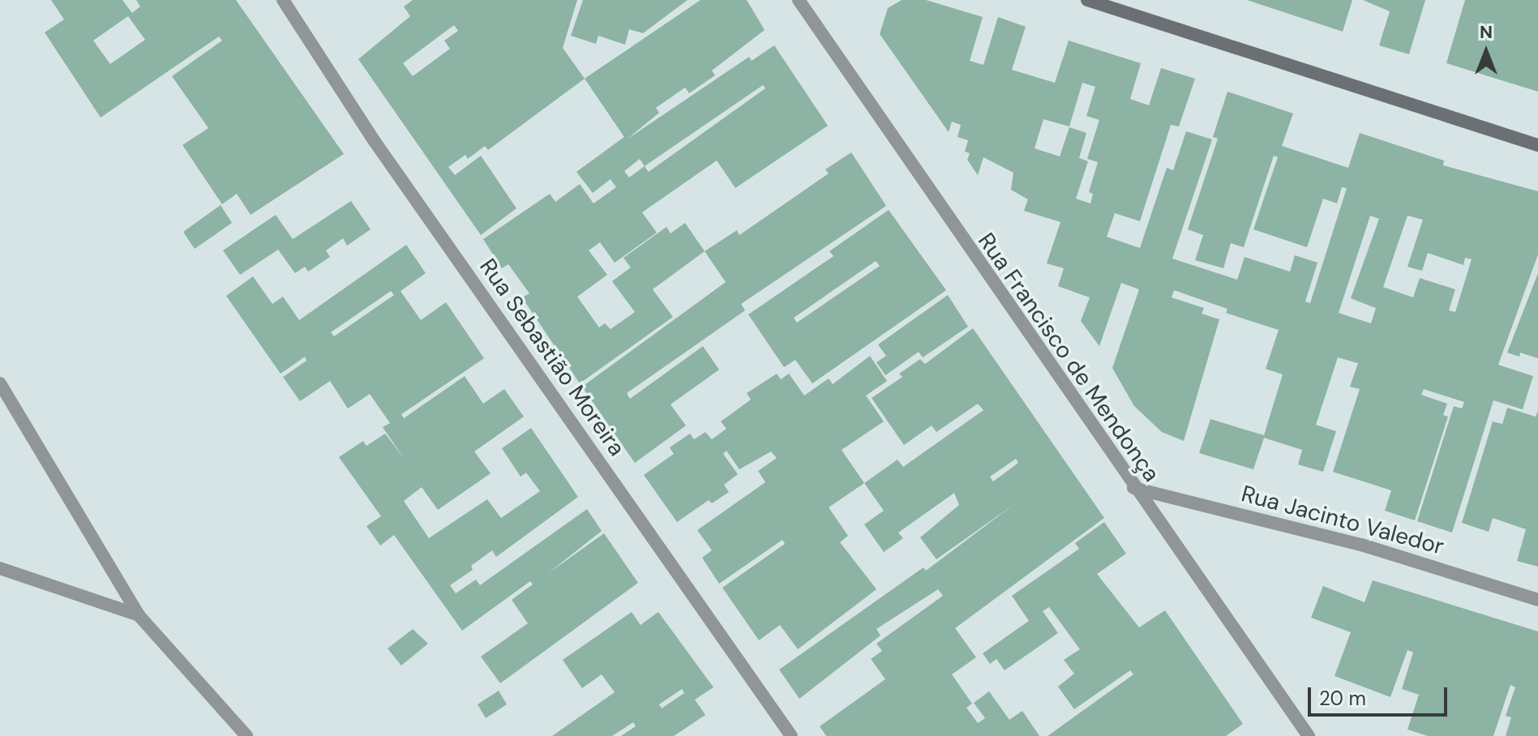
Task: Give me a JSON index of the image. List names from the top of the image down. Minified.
{"streets":{"street":["Rua Sebastião Moreira","Rua Francisco de Mendonça","Rua Jacinto Valedor"]},"crossings":[["Rua Francisco de Mendonça","Rua Jacinto Valedor"]],"scale_bar":"20 m","north":"top"}
